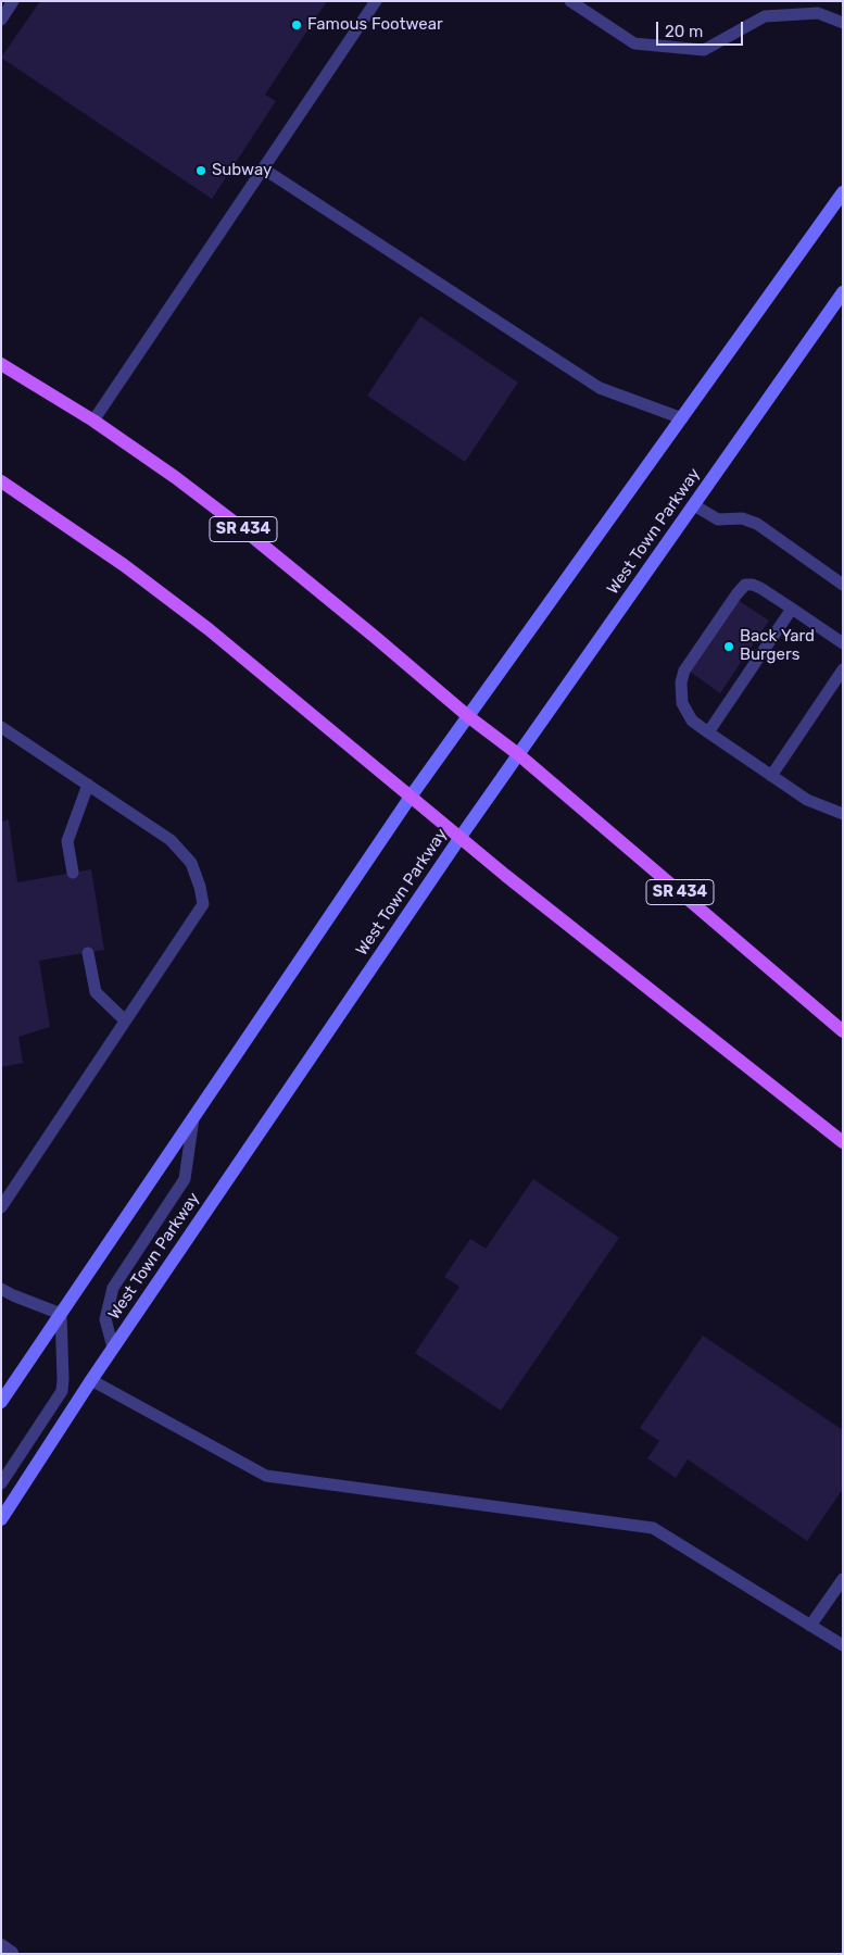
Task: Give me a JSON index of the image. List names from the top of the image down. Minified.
{"streets":{"main road":["SR 434","West Town Parkway"]},"crossings":[["SR 434","West Town Parkway"]],"places":["Famous Footwear","Subway","Back Yard Burgers"],"scale_bar":"20 m"}
